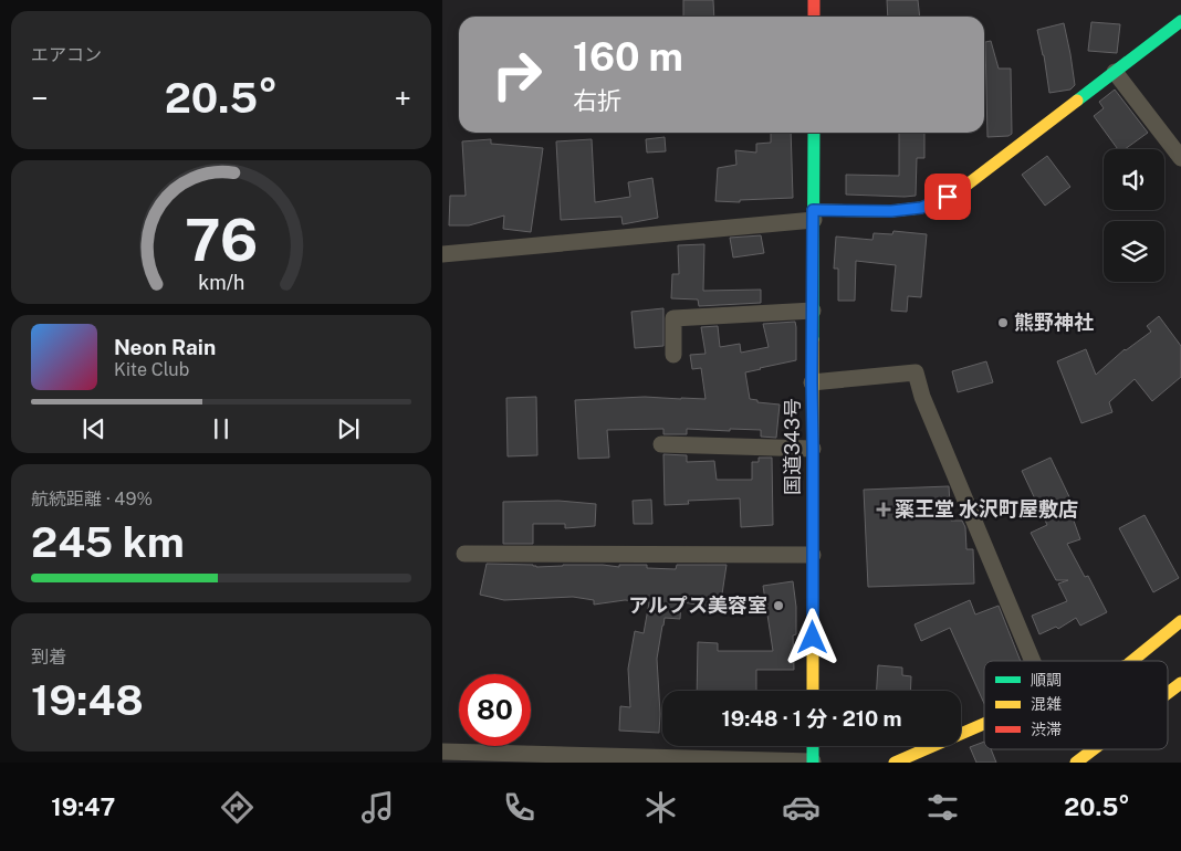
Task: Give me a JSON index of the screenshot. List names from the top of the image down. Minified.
{"streets":{"main road":["国道343号"]},"places":{"other":["熊野神社","アルプス美容室"],"health":["薬王堂 水沢町屋敷店"]},"legend":["順調","混雑","渋滞"],"page":{"tile":["エアコン",["航続距離 · 49%","245 km"],["到着","19:48"]],"turn":["160 m","右折"],"heat":["−","20.5°","+"],"song":["Neon Rain","Kite Club"],"limit":"80","trip":"19:48 · 1 分 · 210 m","tabs":["19:47","20.5°"],"gauge":["76","km/h"]}}
